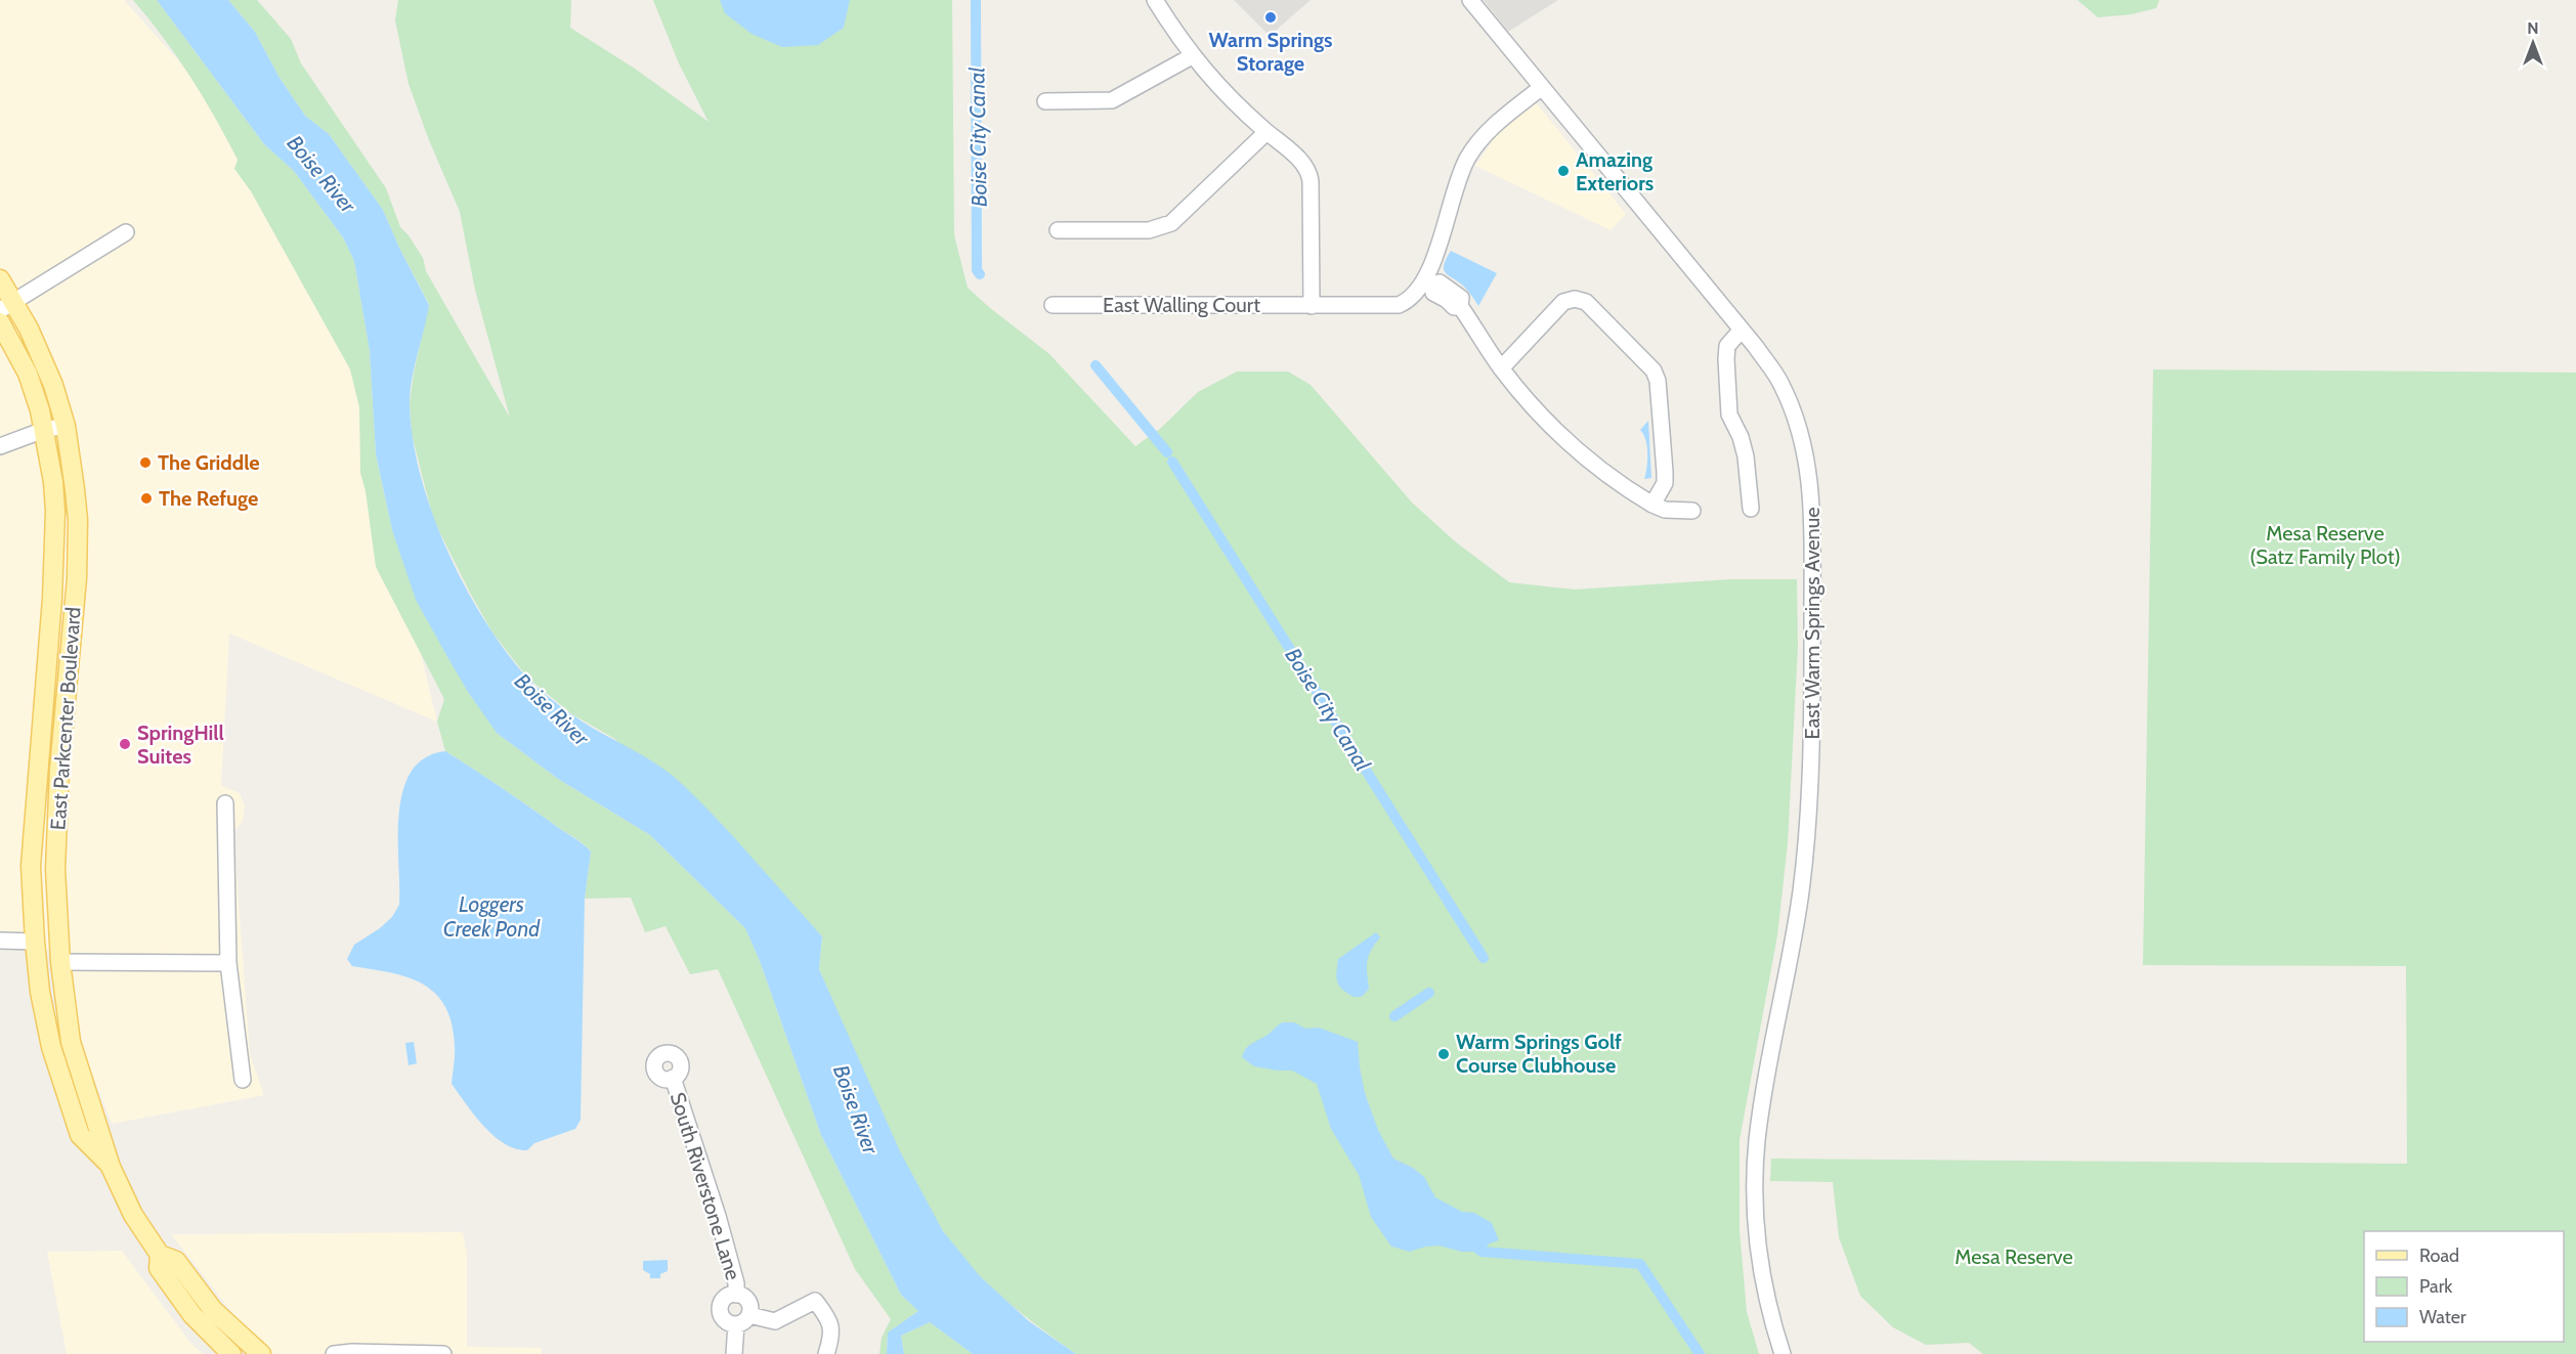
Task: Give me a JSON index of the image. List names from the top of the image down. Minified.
{"streets":{"main road":["East Parkcenter Boulevard"],"street":["East Walling Court","East Warm Springs Avenue","South Riverstone Lane"]},"water":["Boise City Canal","Boise River","Loggers Creek Pond"],"parks":["Mesa Reserve (Satz Family Plot)","Mesa Reserve"],"places":["Warm Springs Storage","Amazing Exteriors","The Griddle","The Refuge","SpringHill Suites","Warm Springs Golf Course Clubhouse"],"legend":["Road","Park","Water"],"north":"top"}
